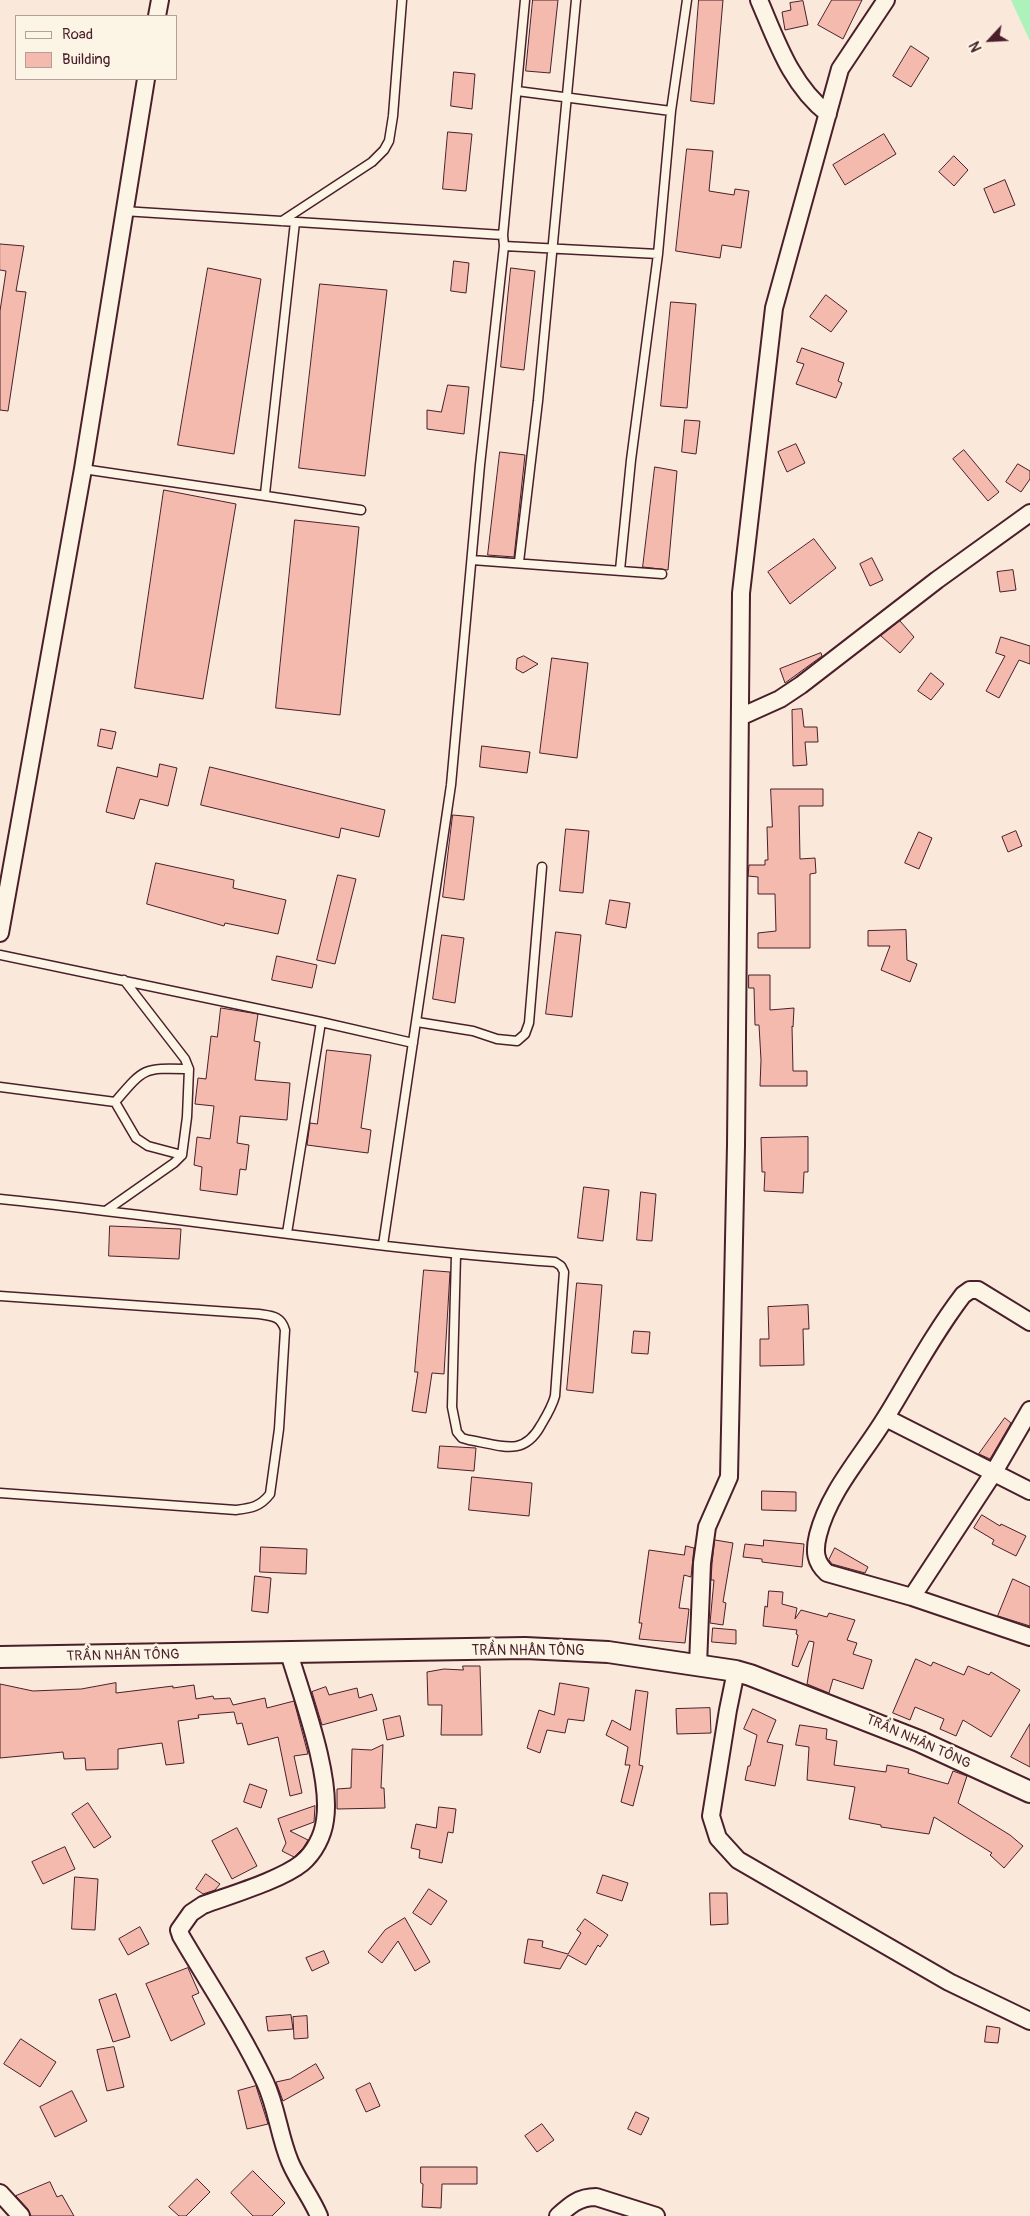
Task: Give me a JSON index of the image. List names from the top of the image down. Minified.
{"streets":{"street":["TRẦN NHÂN TÔNG"]},"legend":["Road","Building"],"north":"bottom left"}
